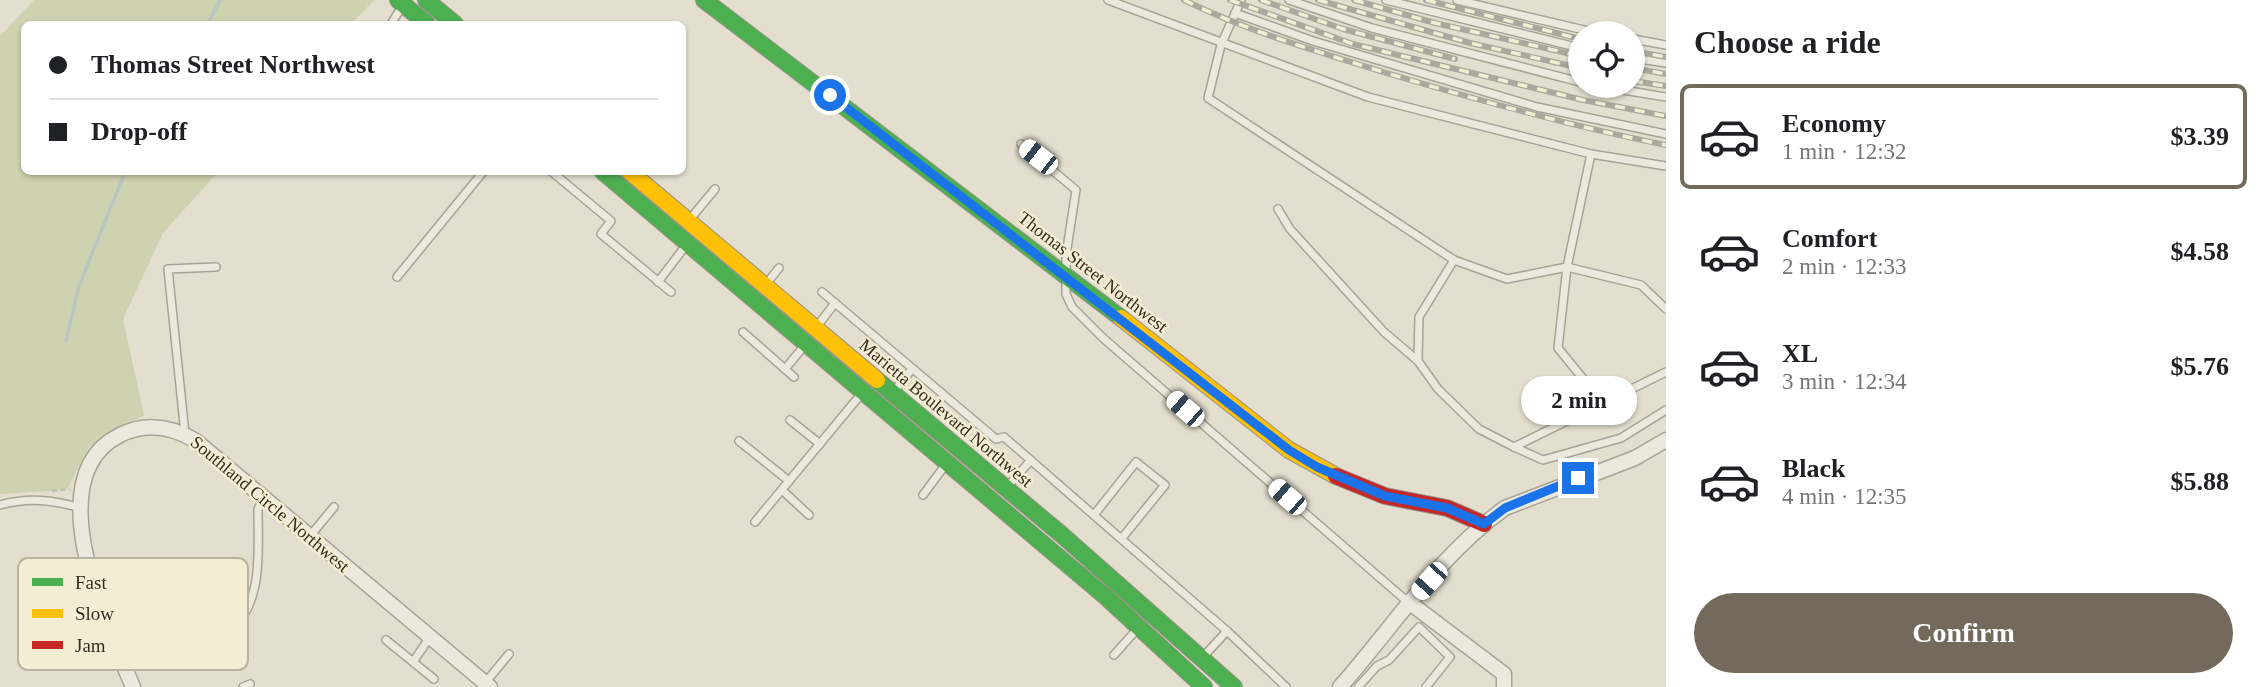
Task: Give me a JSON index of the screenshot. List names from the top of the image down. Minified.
{"streets":{"main road":["Thomas Street Northwest","Marietta Boulevard Northwest"],"street":["Southland Circle Northwest"]},"legend":["Fast","Slow","Jam"],"page":{"heading":"Choose a ride","banner":["Thomas Street Northwest","Drop-off"],"list":[{"name":"Economy","note":"1 min · 12:32","value":"$3.39"},{"name":"Comfort","note":"2 min · 12:33","value":"$4.58"},{"name":"XL","note":"3 min · 12:34","value":"$5.76"},{"name":"Black","note":"4 min · 12:35","value":"$5.88"}],"bubble":"2 min","buttons":"Confirm"}}
